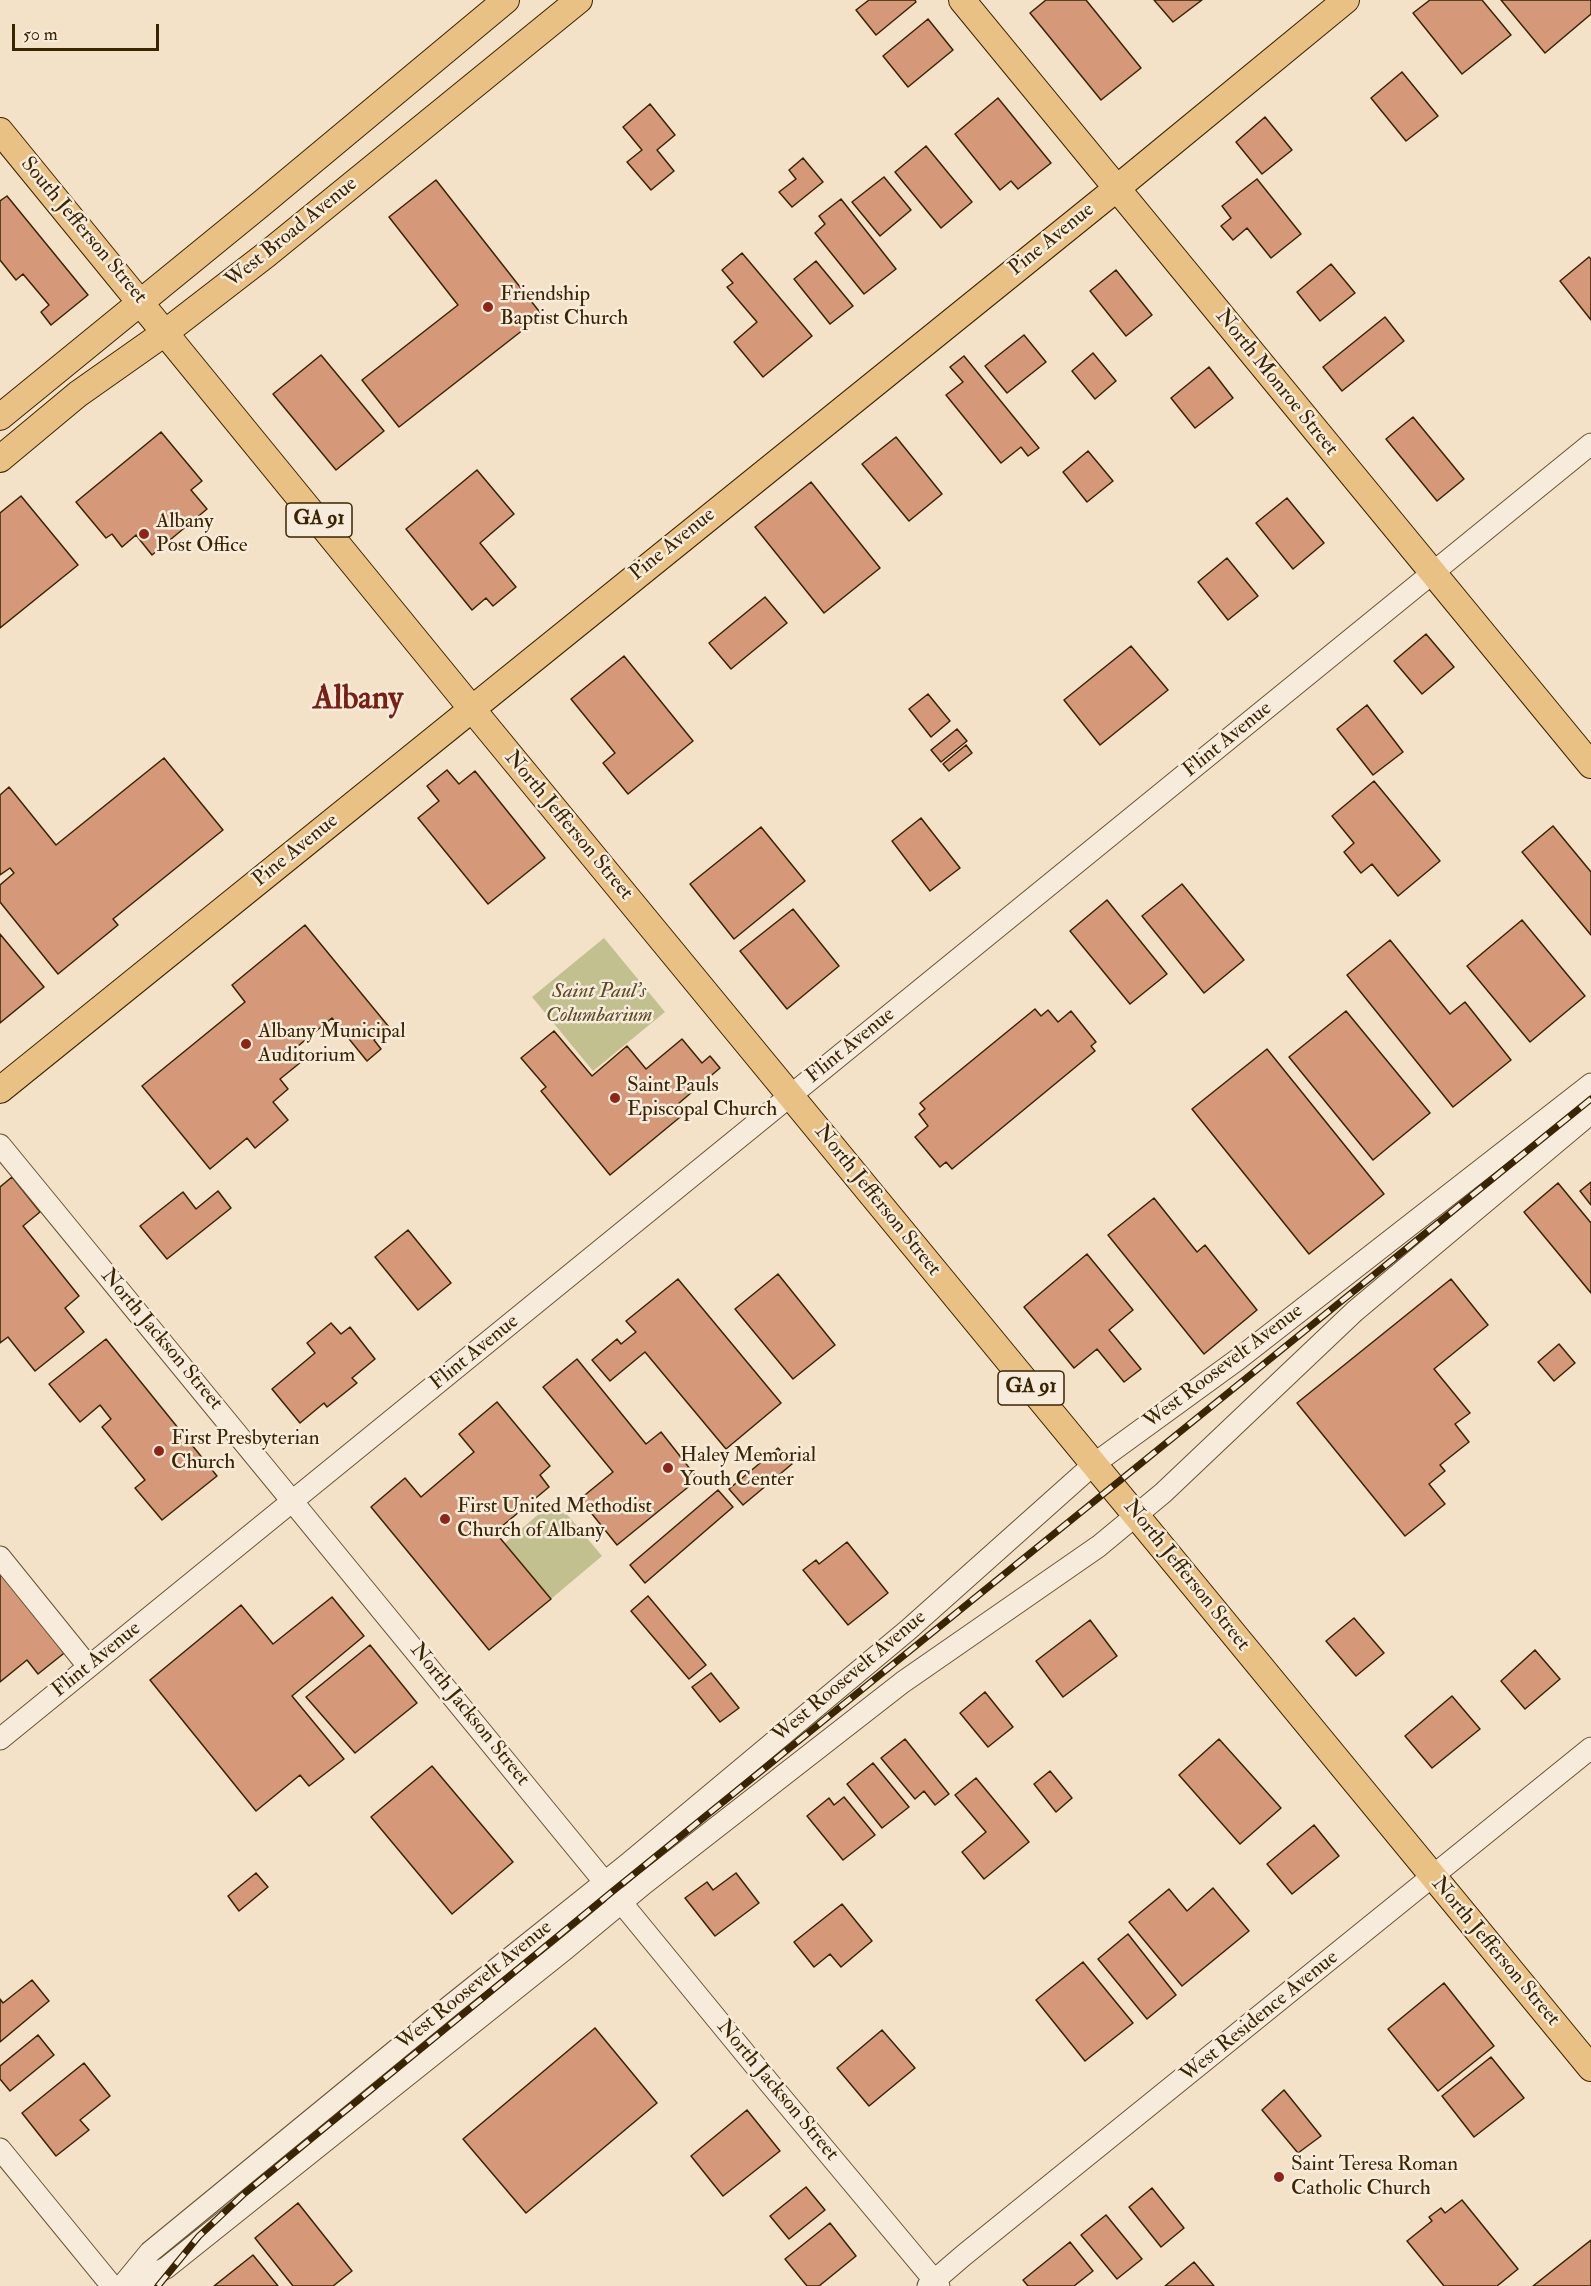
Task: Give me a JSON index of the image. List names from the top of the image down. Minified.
{"streets":{"main road":["South Jefferson Street","West Broad Avenue","Pine Avenue","North Monroe Street","GA 91","North Jefferson Street"],"street":["Flint Avenue","North Jackson Street","West Roosevelt Avenue","West Residence Avenue"]},"crossings":[["South Jefferson Street","West Broad Avenue"],["South Jefferson Street","North Jefferson Street"],["West Broad Avenue","North Jefferson Street"],["Pine Avenue","North Monroe Street"],["Pine Avenue","North Jefferson Street"],["North Monroe Street","Flint Avenue"],["Flint Avenue","North Jefferson Street"],["Flint Avenue","North Jackson Street"],["North Jefferson Street","West Roosevelt Avenue"],["North Jefferson Street","West Residence Avenue"],["North Jackson Street","West Roosevelt Avenue"],["North Jackson Street","West Residence Avenue"]],"districts":["Albany"],"parks":["Saint Paul's Columbarium"],"places":["Friendship Baptist Church","Albany Post Office","Albany Municipal Auditorium","Saint Pauls Episcopal Church","First Presbyterian Church","Haley Memorial Youth Center","First United Methodist Church of Albany","Saint Teresa Roman Catholic Church"],"scale_bar":"50 m"}
